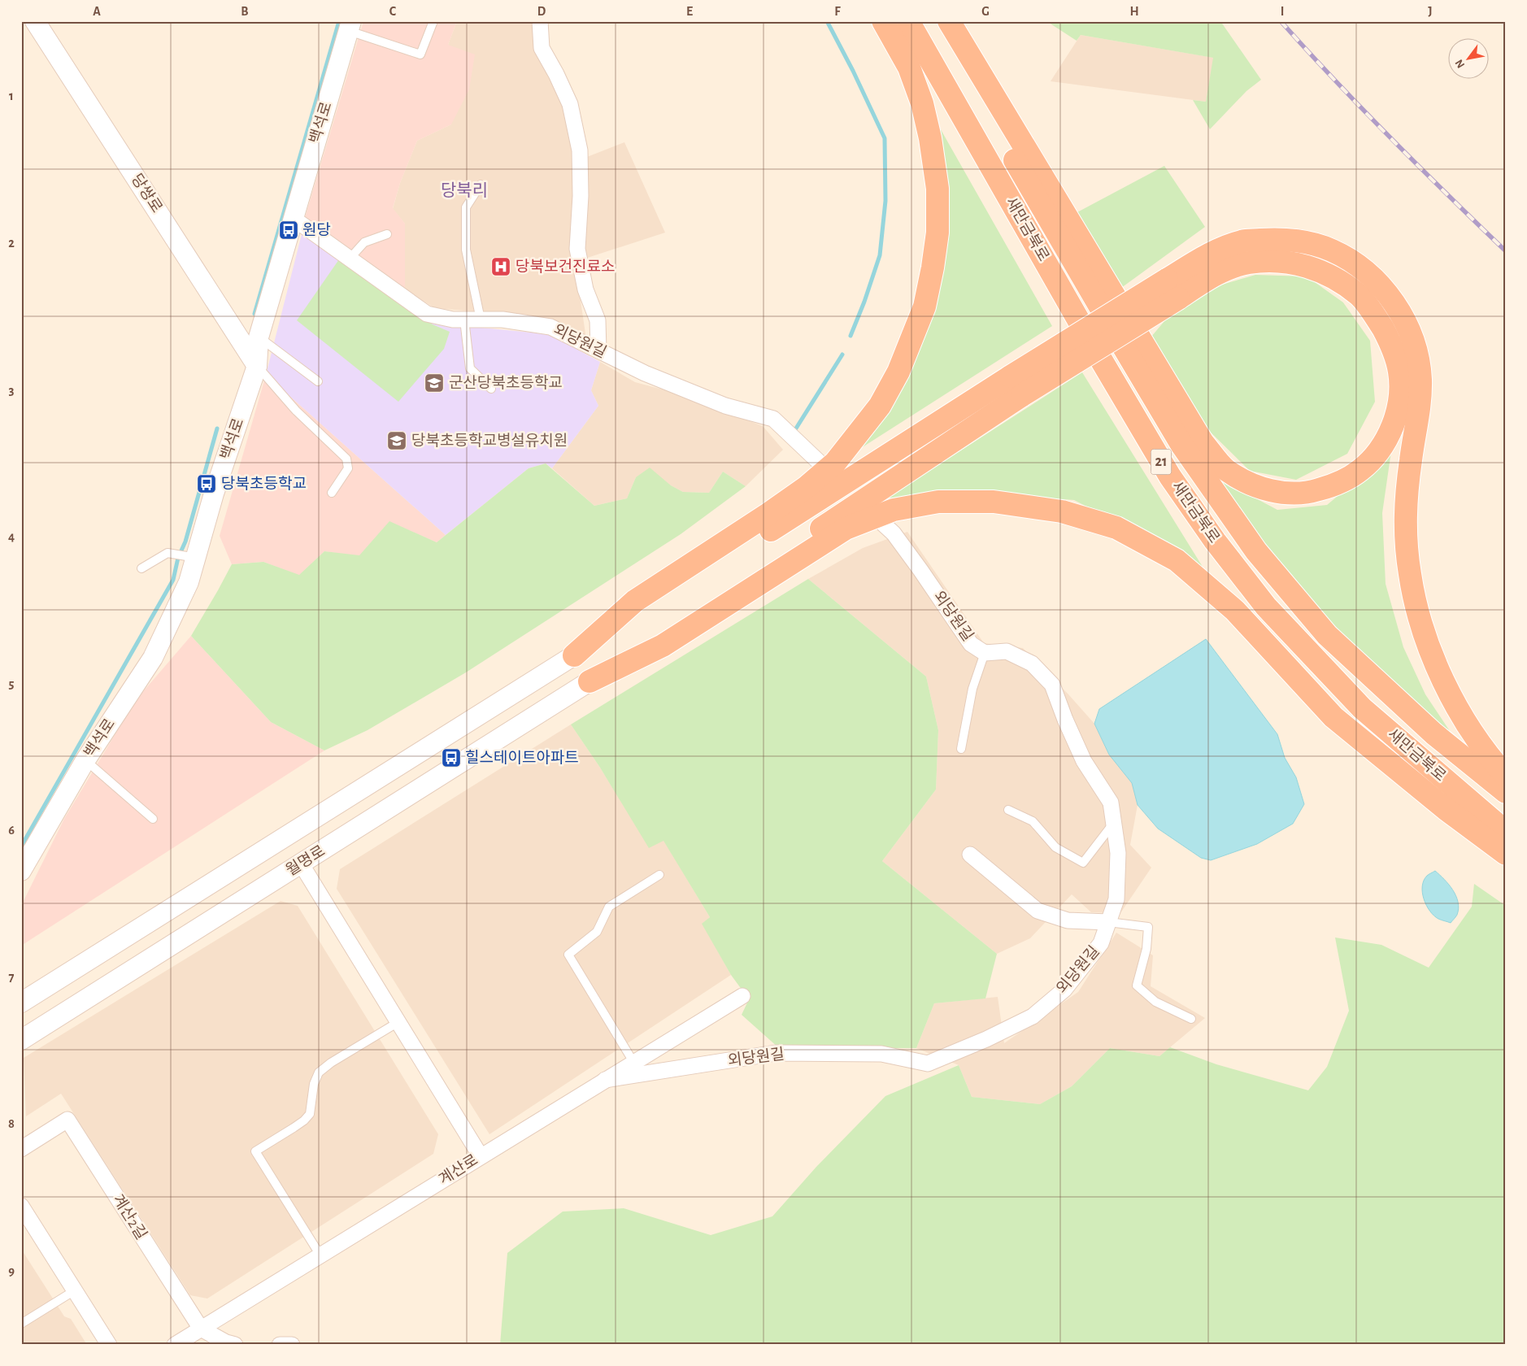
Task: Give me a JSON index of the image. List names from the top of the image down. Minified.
{"streets":{"highway":["새만금북로","21"],"street":["백석로","당쌍로","외당원길","월명로","계산로","계산2길"]},"crossings":[["백석로","당쌍로"],["백석로","외당원길"],["외당원길","계산로"],["계산로","계산2길"]],"districts":["당북리"],"places":{"bus stop":["원당","당북초등학교","힐스테이트아파트"],"hospital":["당북보건진료소"],"school or university":["군산당북초등학교","당북초등학교병설유치원"]},"north":"bottom left","grid":{"columns":["A","B","C","D","E","F","G","H","I","J"],"rows":["1","2","3","4","5","6","7","8","9"]}}
